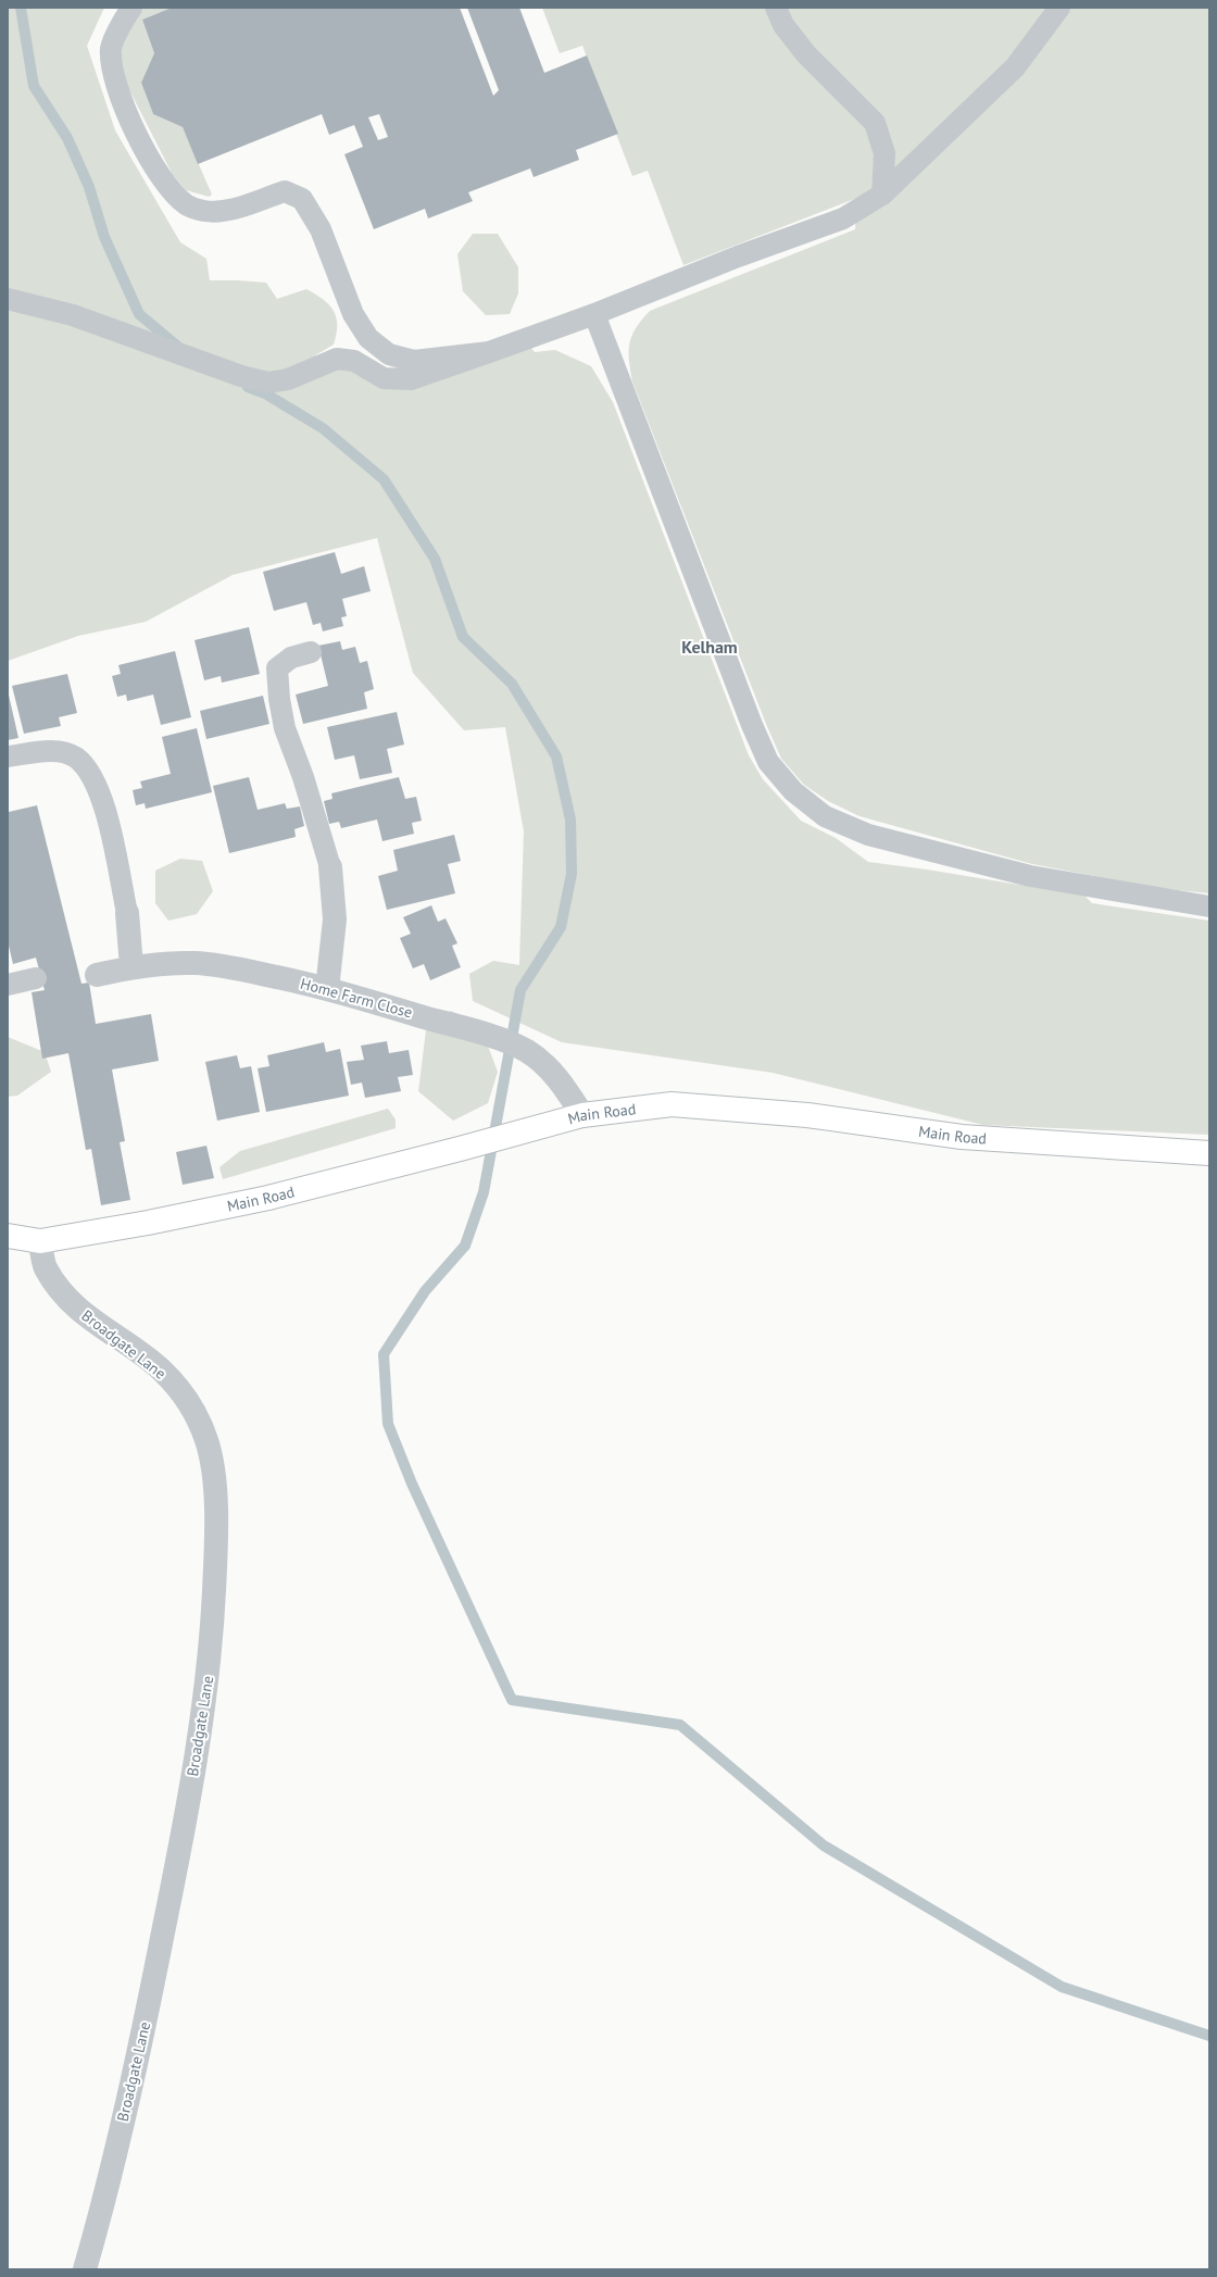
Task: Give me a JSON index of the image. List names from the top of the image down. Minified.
{"streets":{"highway":["Main Road"],"street":["Home Farm Close","Broadgate Lane"]},"crossings":[["Home Farm Close","Main Road"],["Main Road","Broadgate Lane"]],"districts":["Kelham"]}
